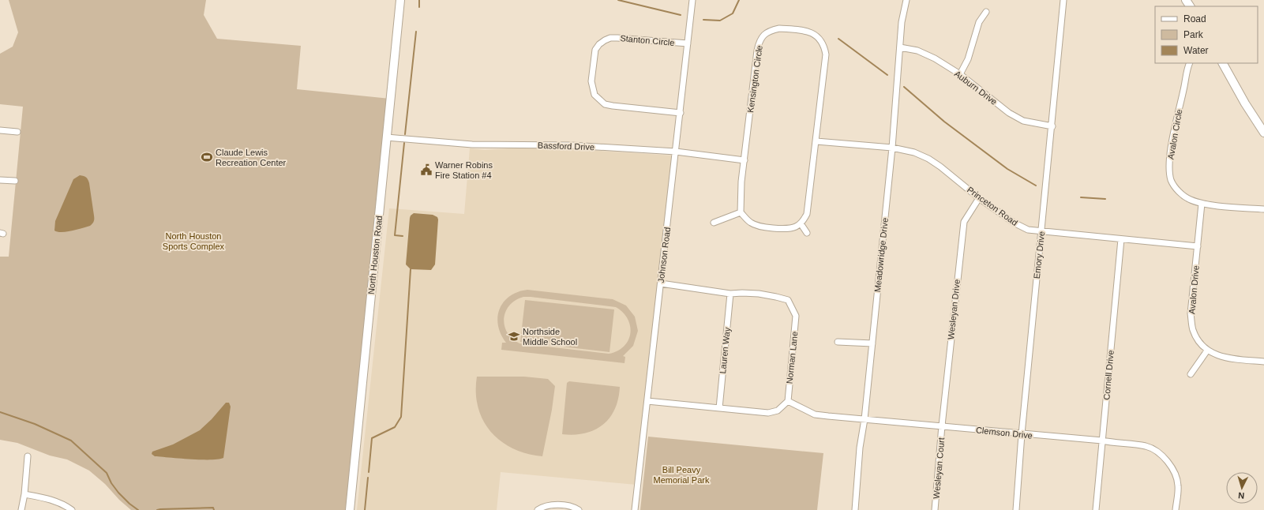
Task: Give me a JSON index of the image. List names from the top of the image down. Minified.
{"streets":{"street":["Stanton Circle","Kensington Circle","Auburn Drive","Avalon Circle","Bassford Drive","Princeton Road","North Houston Road","Johnson Road","Meadowridge Drive","Emory Drive","Avalon Drive","Wesleyan Drive","Lauren Way","Norman Lane","Cornell Drive","Clemson Drive","Wesleyan Court"]},"crossings":[["Stanton Circle","Johnson Road"],["Kensington Circle","Bassford Drive"],["Kensington Circle","Princeton Road"],["Auburn Drive","Meadowridge Drive"],["Auburn Drive","Emory Drive"],["Avalon Circle","Avalon Drive"],["Bassford Drive","North Houston Road"],["Bassford Drive","Johnson Road"],["Princeton Road","Meadowridge Drive"],["Princeton Road","Emory Drive"],["Princeton Road","Avalon Drive"],["Princeton Road","Wesleyan Drive"],["Princeton Road","Cornell Drive"],["Johnson Road","Norman Lane"],["Meadowridge Drive","Clemson Drive"],["Emory Drive","Clemson Drive"],["Wesleyan Drive","Clemson Drive"],["Wesleyan Drive","Wesleyan Court"],["Lauren Way","Norman Lane"],["Norman Lane","Clemson Drive"],["Cornell Drive","Clemson Drive"],["Clemson Drive","Wesleyan Court"]],"parks":["North Houston Sports Complex","Bill Peavy Memorial Park"],"places":{"sports":["Claude Lewis Recreation Center"],"public building":["Warner Robins Fire Station #4"],"school or university":["Northside Middle School"]},"legend":["Road","Park","Water"],"north":"bottom"}
